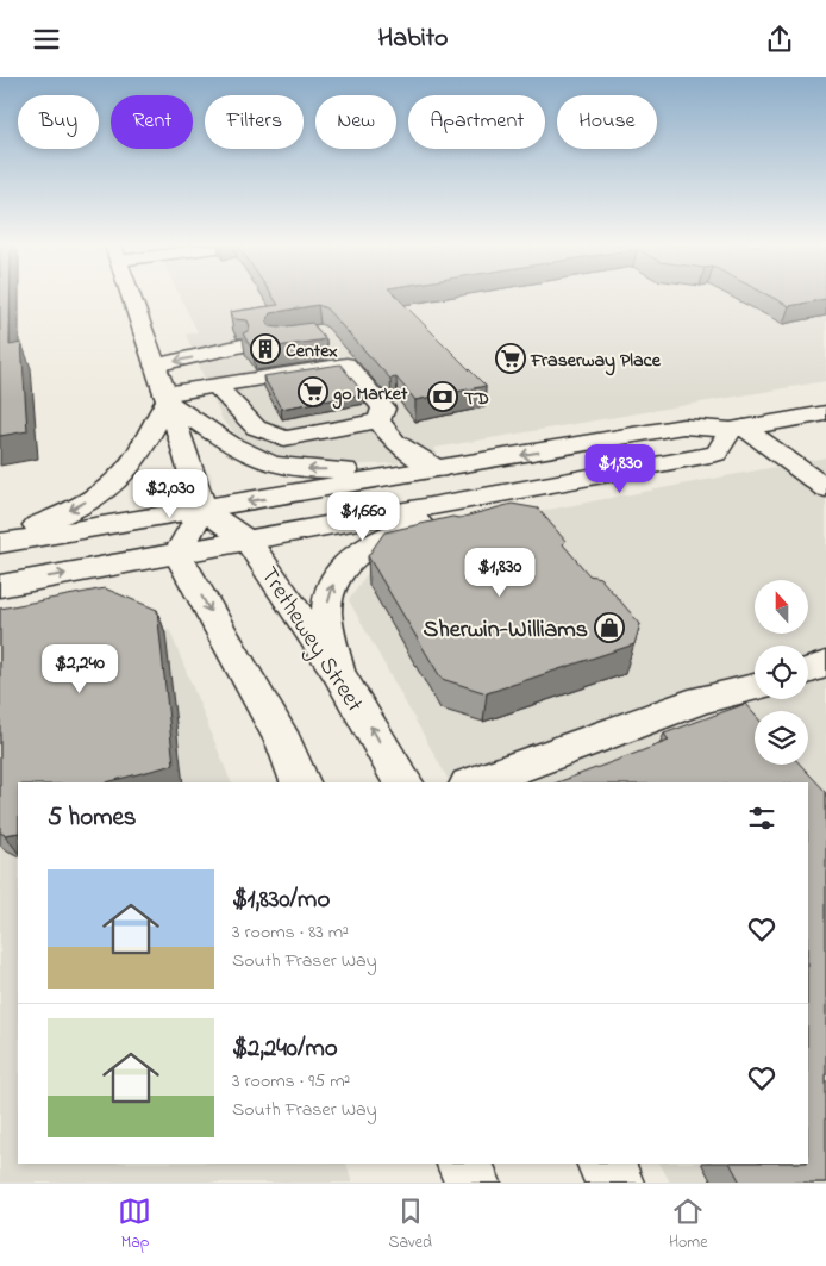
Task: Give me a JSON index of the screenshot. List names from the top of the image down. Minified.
{"streets":{"main road":["Trethewey Street"]},"places":{"building":["Centex"],"supermarket":["Fraserway Place","go Market"],"bank":["TD"],"shop":["Sherwin-Williams"]},"north":"top","page":{"header":"Habito","chip":["Buy","Rent","Filters","New","Apartment","House"],"price":["$1,830","$2,030","$1,660","$1,830","$2,240"],"heading":"5 homes","list":[{"name":"$1,830/mo","note":"3 rooms · 83 m² · South Fraser Way"},{"name":"$2,240/mo","note":"3 rooms · 95 m² · South Fraser Way"}],"tabs":["Map","Saved","Home"]}}
